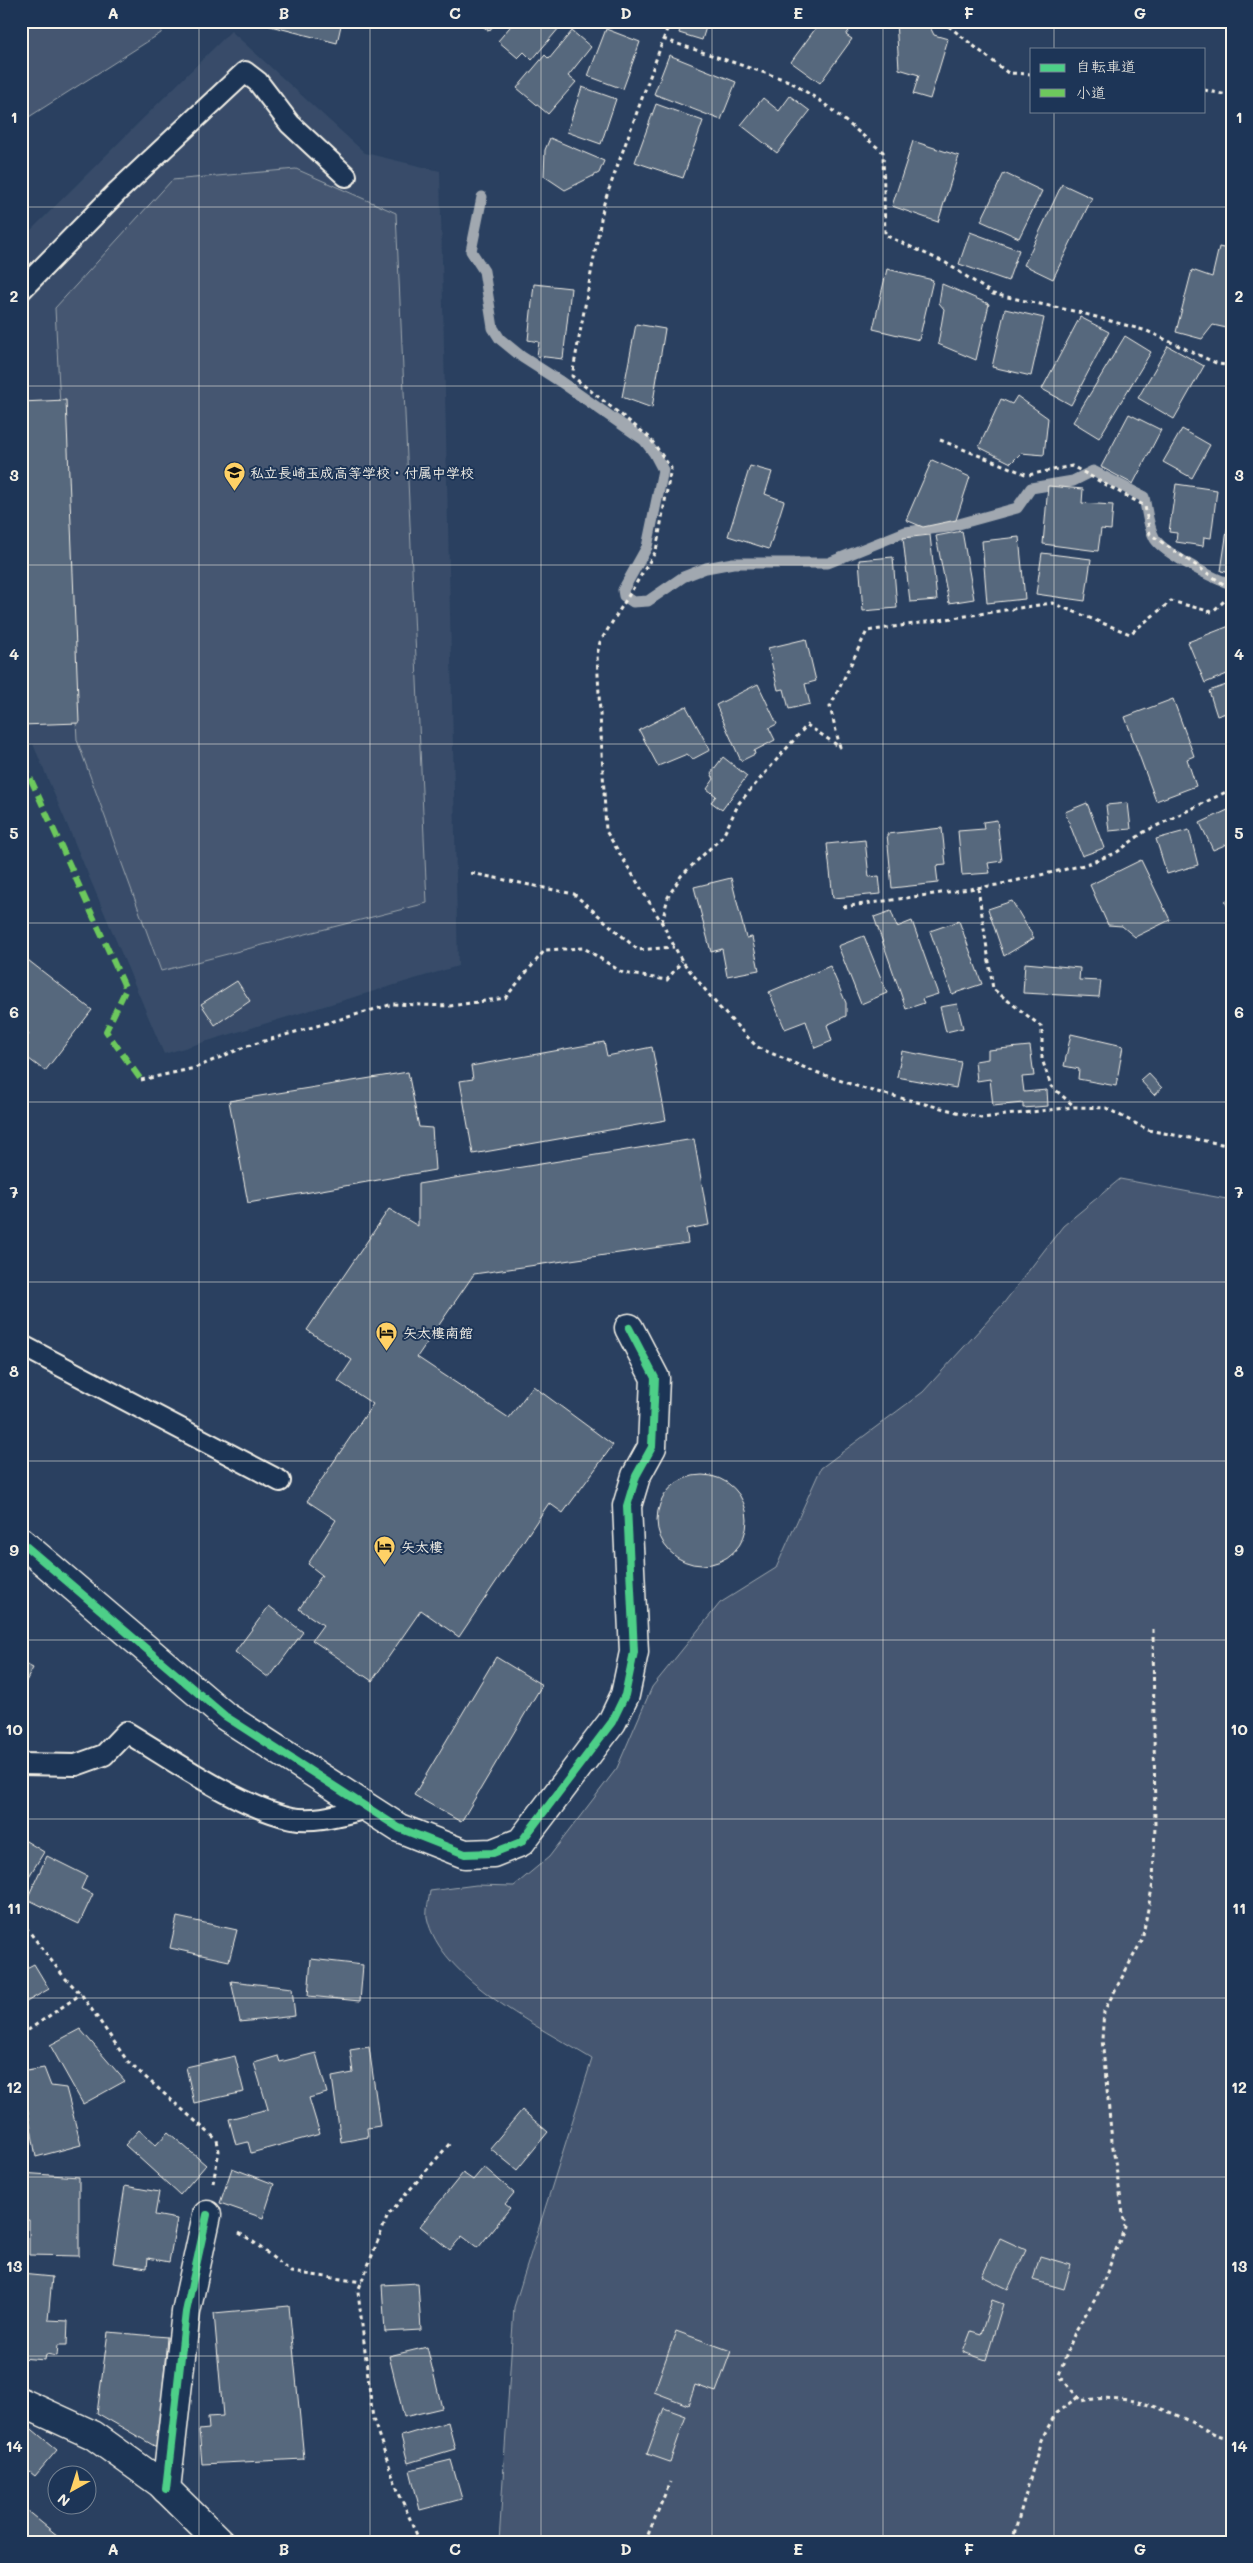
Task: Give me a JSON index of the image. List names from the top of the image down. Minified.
{"places":{"school or university":["私立長崎玉成高等学校・付属中学校"],"hotel":["矢太樓南館","矢太樓"]},"legend":["自転車道","小道"],"north":"bottom left","grid":{"columns":["A","B","C","D","E","F","G"],"rows":["1","2","3","4","5","6","7","8","9","10","11","12","13","14"]}}
